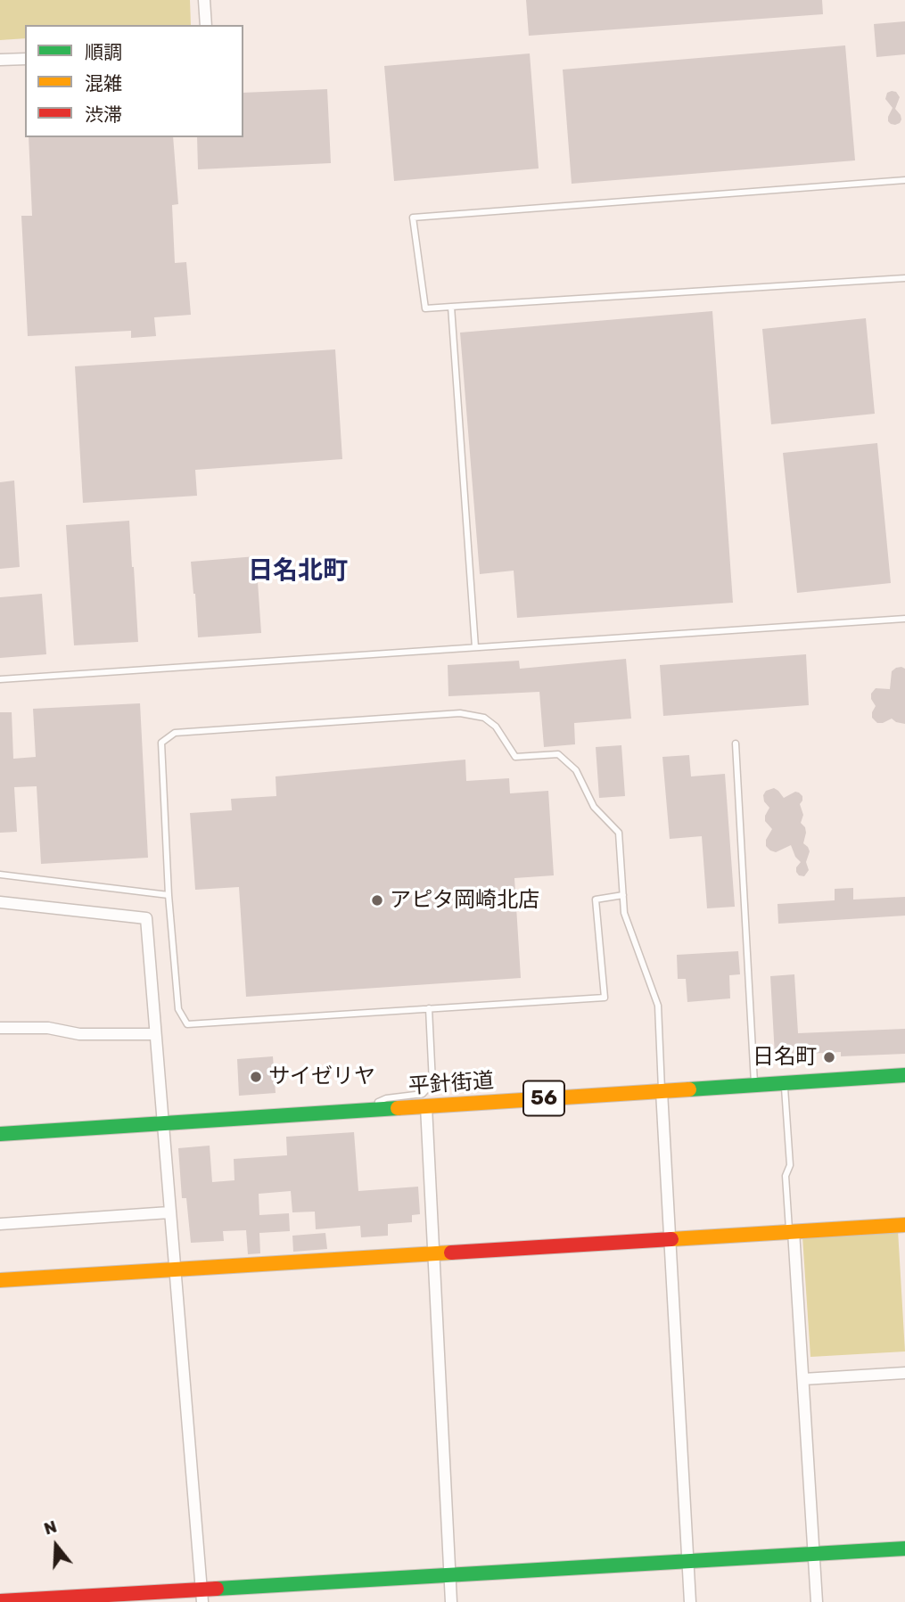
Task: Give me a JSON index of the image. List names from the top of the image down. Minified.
{"streets":{"street":["平針街道","56"]},"districts":["日名北町"],"places":["アピタ岡崎北店","日名町","サイゼリヤ"],"legend":["順調","混雑","渋滞"],"north":"top"}
